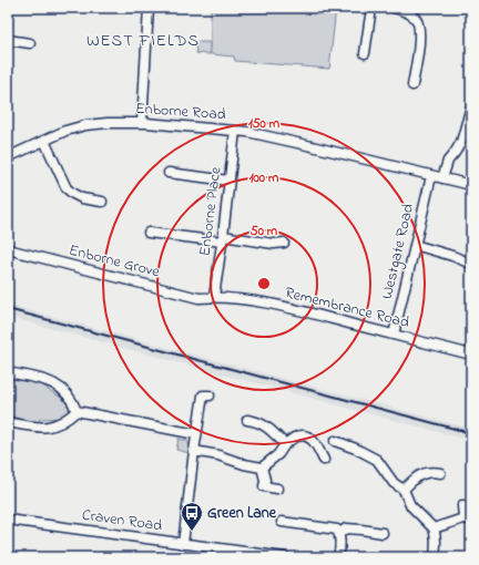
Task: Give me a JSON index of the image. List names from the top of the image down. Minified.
{"streets":{"street":["Enborne Road","Enborne Place","Westgate Road","Enborne Grove","Remembrance Road","Craven Road"]},"crossings":[["Enborne Road","Enborne Place"],["Enborne Road","Westgate Road"],["Enborne Place","Enborne Grove"],["Enborne Place","Remembrance Road"],["Westgate Road","Remembrance Road"],["Enborne Grove","Remembrance Road"]],"districts":["WEST FIELDS"],"places":{"bus stop":["Green Lane"]},"rings":["150 m","100 m","50 m"]}
